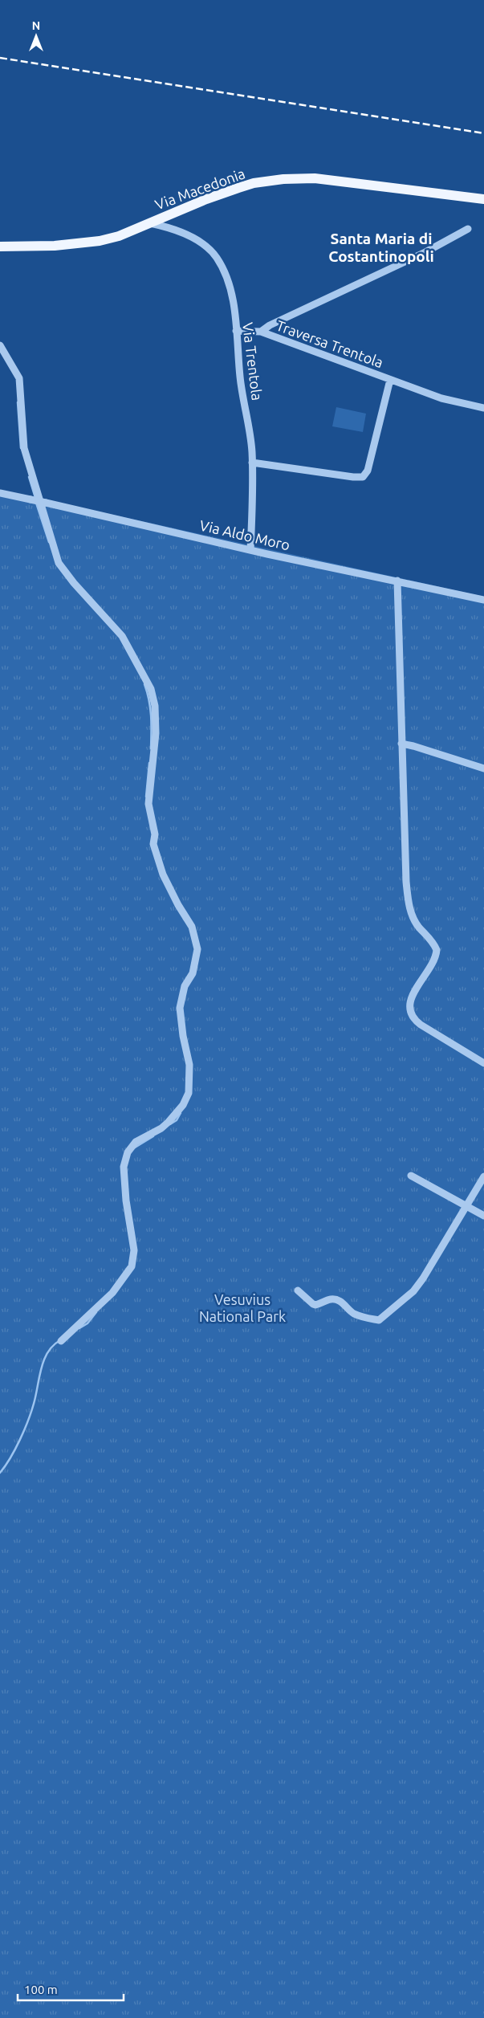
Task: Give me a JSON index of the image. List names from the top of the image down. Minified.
{"streets":{"main road":["Via Macedonia"],"street":["Traversa Trentola","Via Trentola","Via Aldo Moro"]},"crossings":[["Via Macedonia","Via Trentola"],["Traversa Trentola","Via Trentola"],["Via Trentola","Via Aldo Moro"]],"districts":["Santa Maria di Costantinopoli"],"parks":["Vesuvius National Park"],"scale_bar":"100 m","north":"top"}
